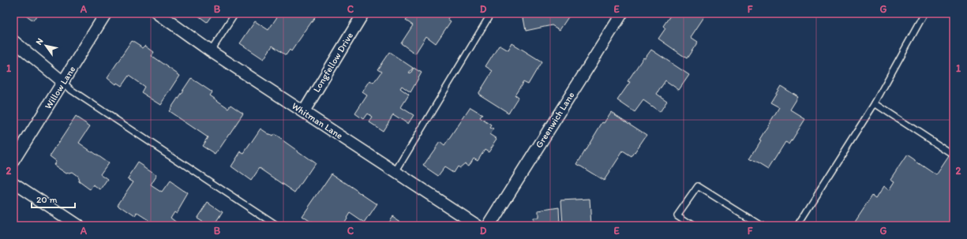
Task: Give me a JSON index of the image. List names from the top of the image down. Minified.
{"streets":{"street":["Longfellow Drive","Willow Lane","Greenwich Lane","Whitman Lane"]},"crossings":[["Longfellow Drive","Whitman Lane"]],"scale_bar":"20 m","north":"top left","grid":{"columns":["A","B","C","D","E","F","G"],"rows":["1","2"]}}
